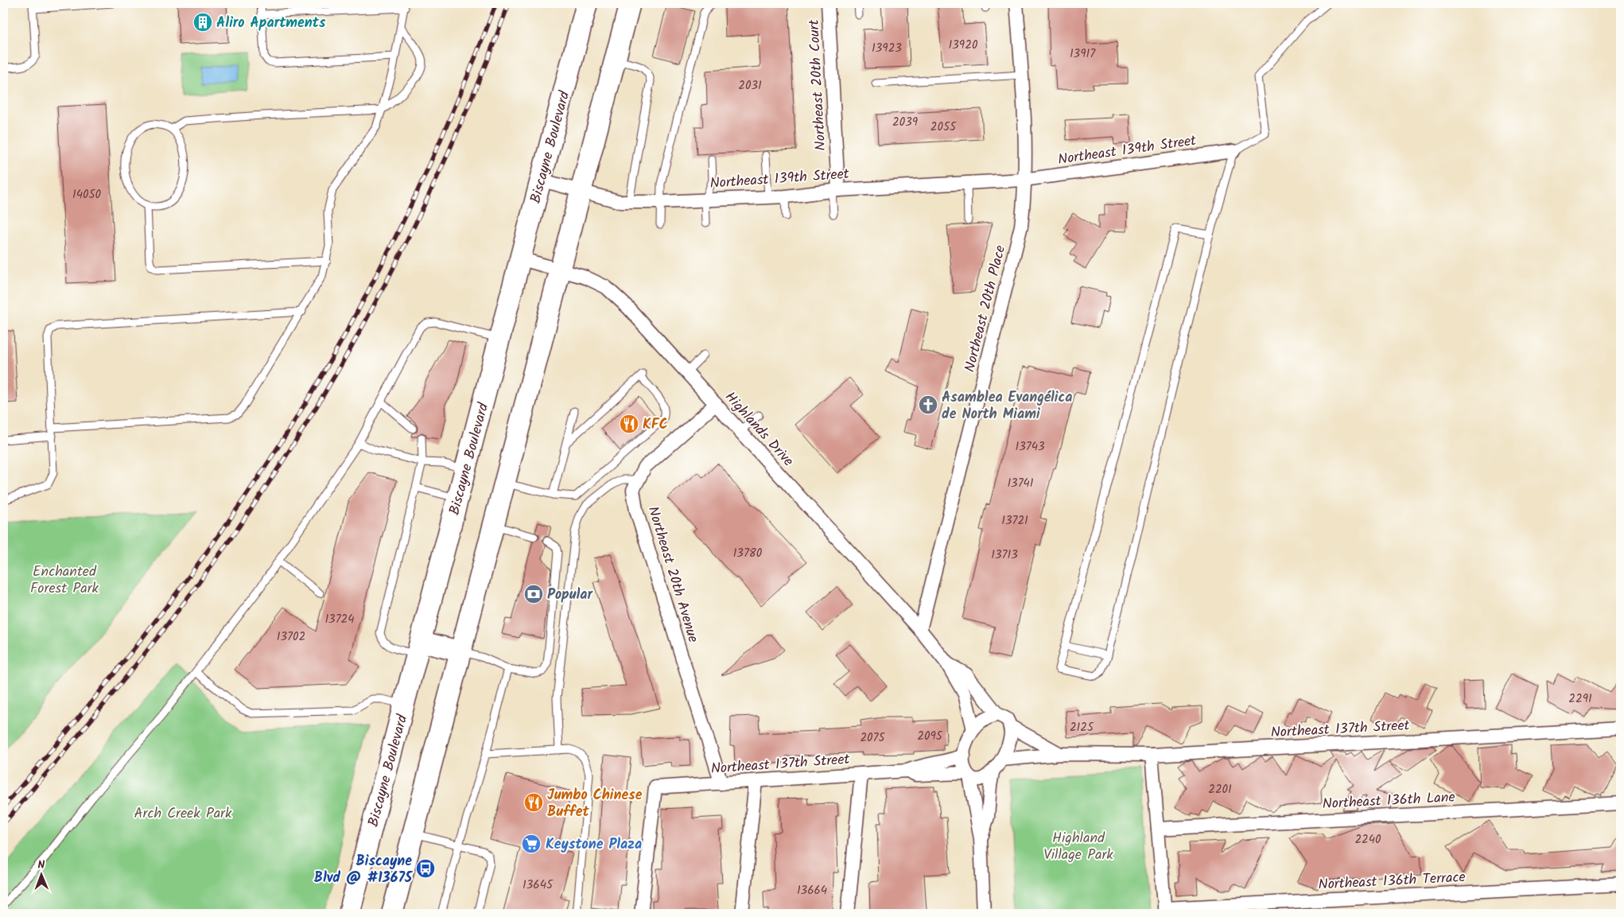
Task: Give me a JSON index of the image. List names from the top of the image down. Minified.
{"streets":{"main road":["Biscayne Boulevard"],"street":["Northeast 20th Court","Northeast 139th Street","Northeast 20th Place","Highlands Drive","Northeast 20th Avenue","Northeast 137th Street","Northeast 136th Lane","Northeast 136th Terrace"]},"crossings":[["Northeast 20th Court","Northeast 139th Street"],["Biscayne Boulevard","Northeast 139th Street"],["Biscayne Boulevard","Highlands Drive"],["Northeast 139th Street","Northeast 20th Place"],["Northeast 20th Place","Highlands Drive"],["Highlands Drive","Northeast 20th Avenue"],["Highlands Drive","Northeast 137th Street"],["Northeast 20th Avenue","Northeast 137th Street"]],"parks":["Enchanted Forest Park","Arch Creek Park","Highland Village Park"],"places":{"building":["Aliro Apartments"],"church":["Asamblea Evangélica de North Miami"],"restaurant":["KFC","Jumbo Chinese Buffet"],"bank":["Popular"],"supermarket":["Keystone Plaza"],"bus stop":["Biscayne Blvd @ #13675"]},"house_numbers":["13920","13923","13917","2031","2039","2055","14050","13743","13741","13721","13780","13713","13724","13702","2291","2125","2095","2075","2201","2240","13645","13664"],"north":"top"}
